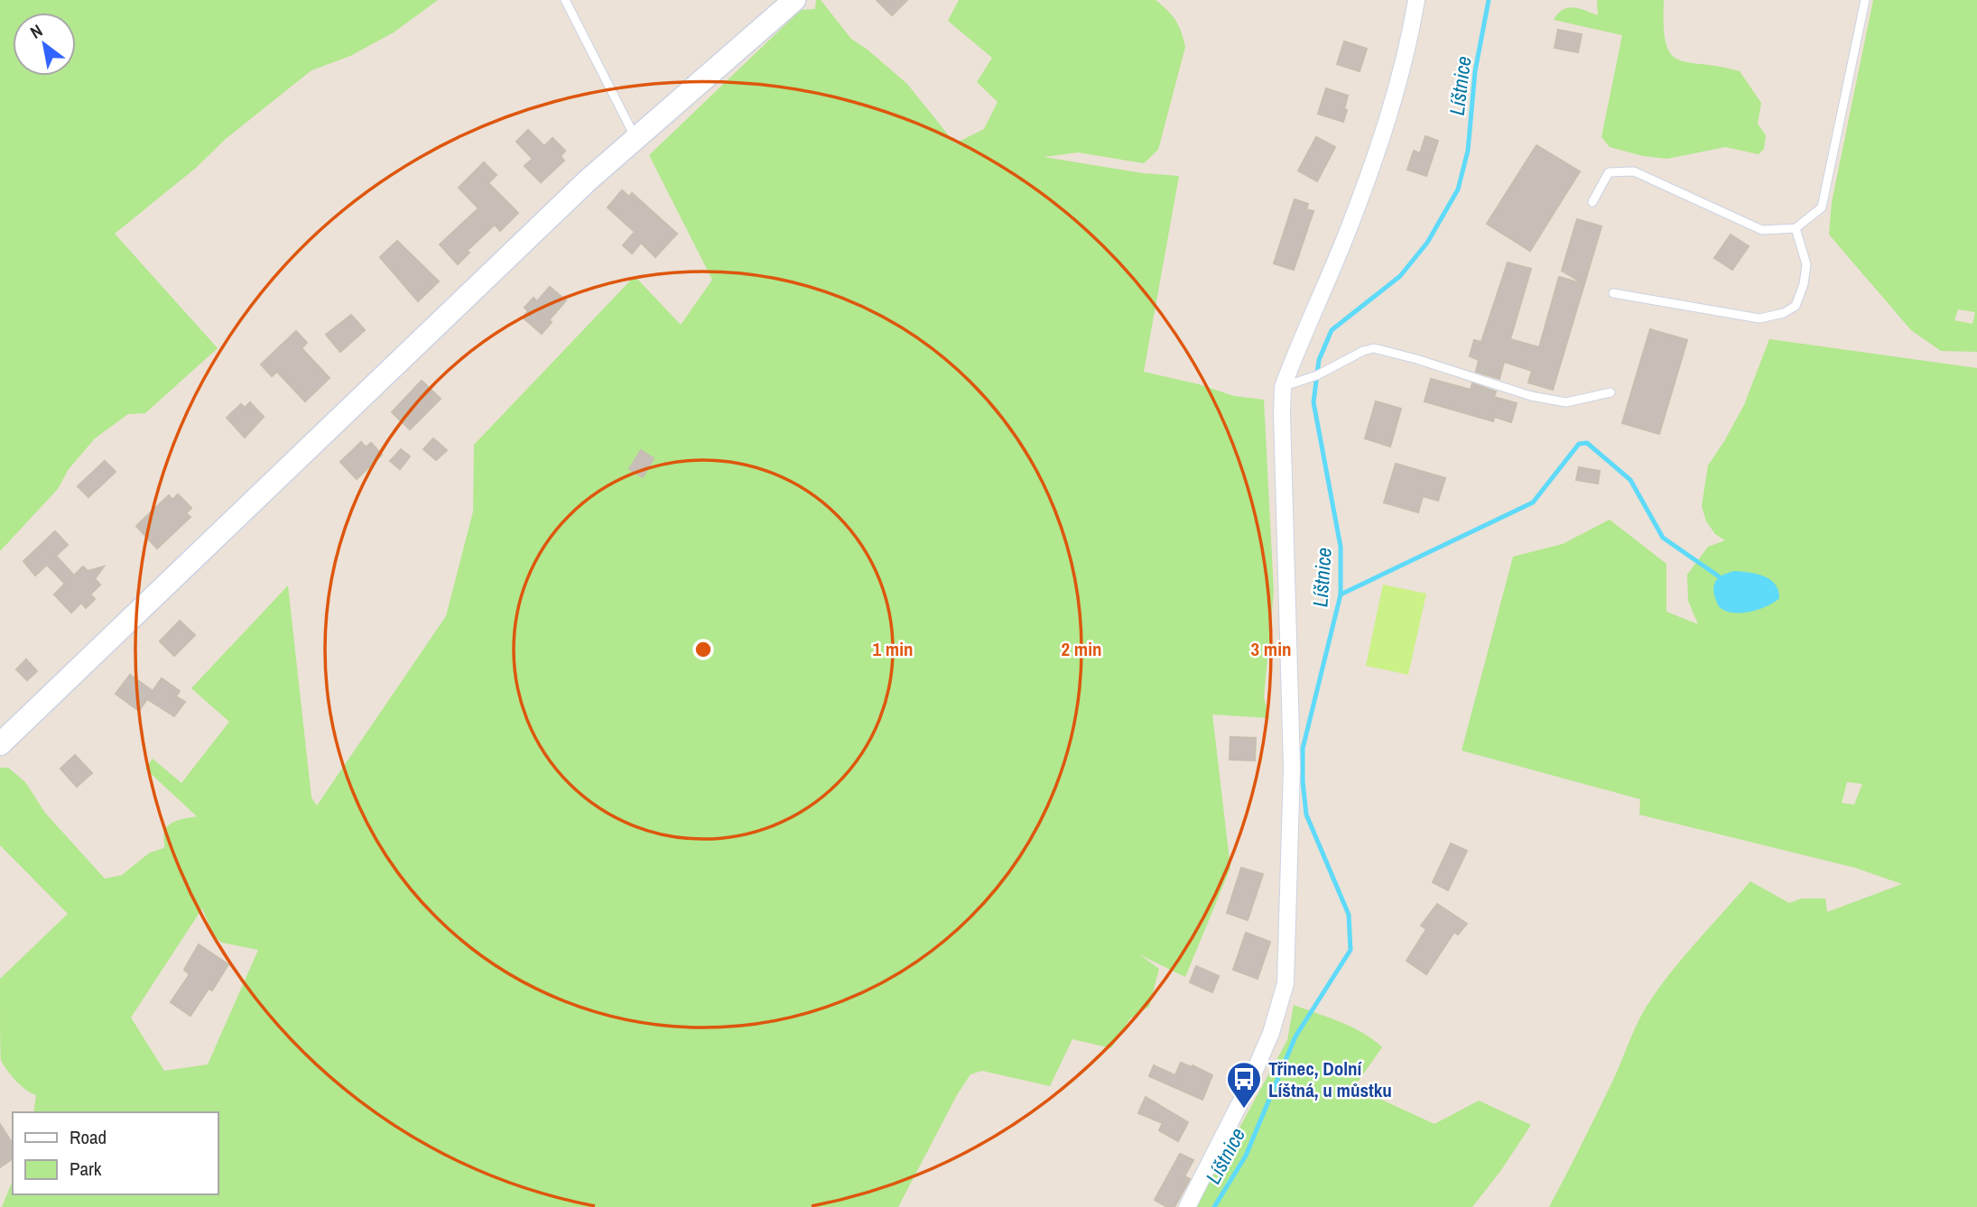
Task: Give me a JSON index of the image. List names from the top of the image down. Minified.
{"water":["Líštnice"],"places":{"bus stop":["Třinec, Dolní Líštná, u můstku"]},"legend":["Road","Park"],"north":"top left","rings":["1 min","2 min","3 min"]}
